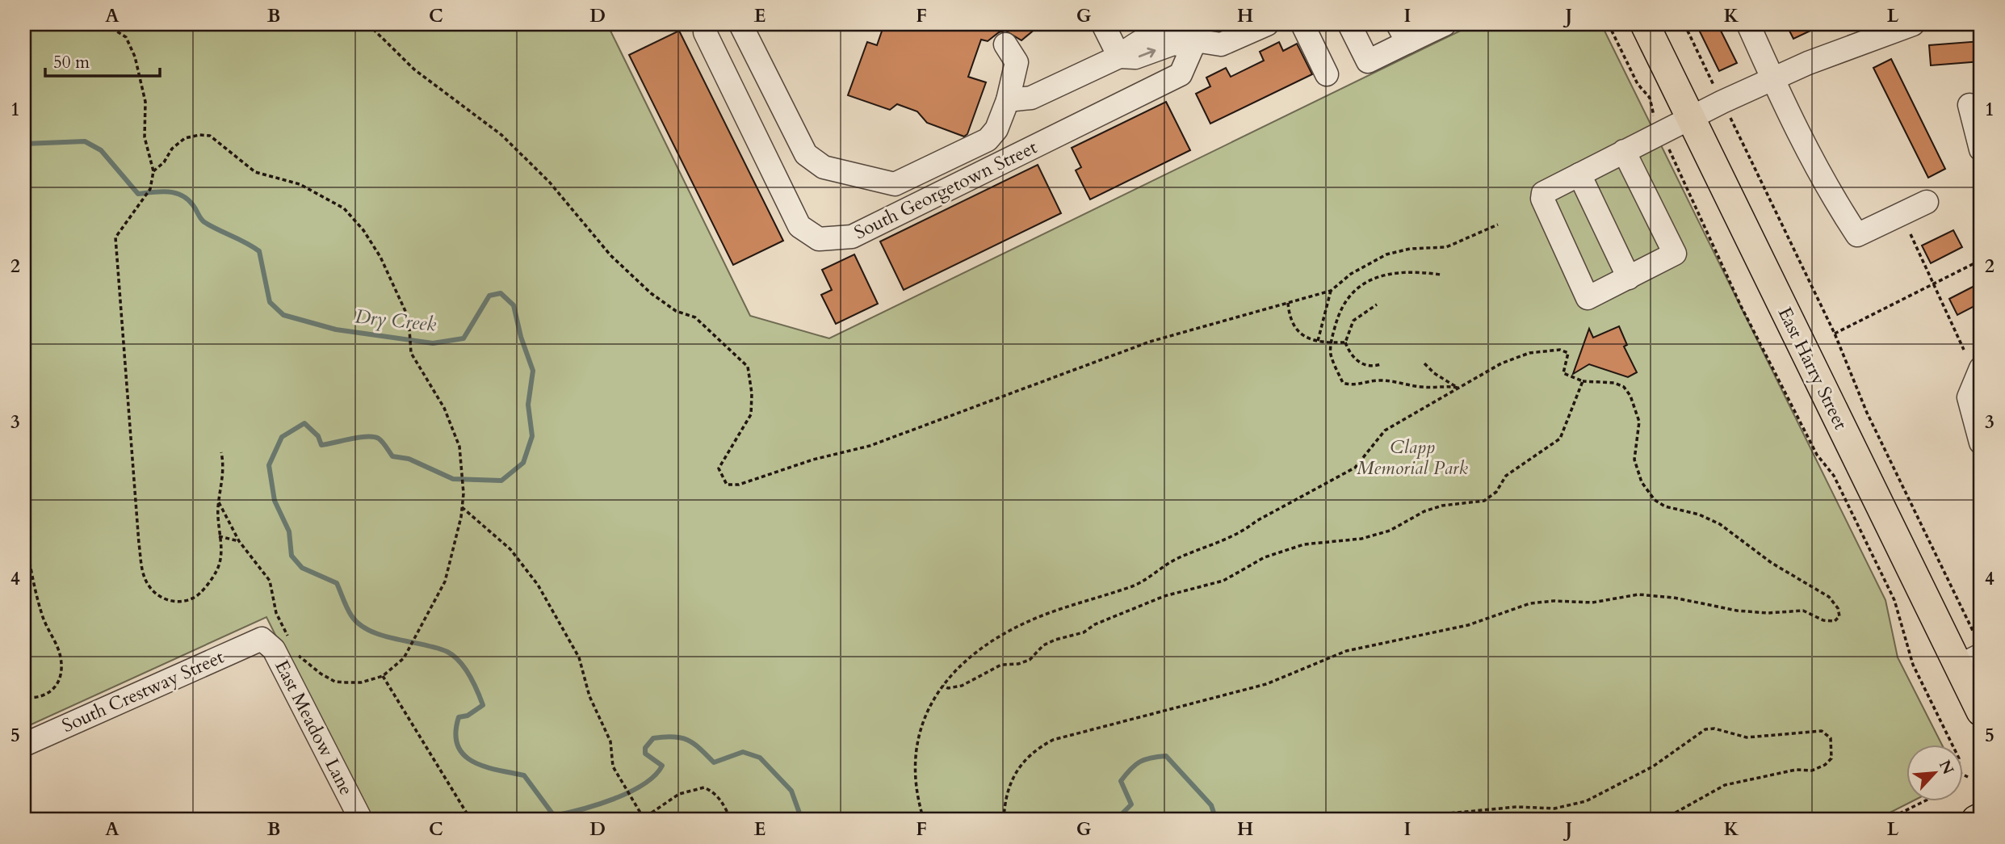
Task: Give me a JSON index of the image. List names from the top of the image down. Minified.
{"streets":{"main road":["East Harry Street"],"street":["South Georgetown Street","South Crestway Street","East Meadow Lane"]},"crossings":[["South Crestway Street","East Meadow Lane"]],"water":["Dry Creek"],"parks":["Clapp Memorial Park"],"scale_bar":"50 m","north":"top right","grid":{"columns":["A","B","C","D","E","F","G","H","I","J","K","L"],"rows":["1","2","3","4","5"]}}
